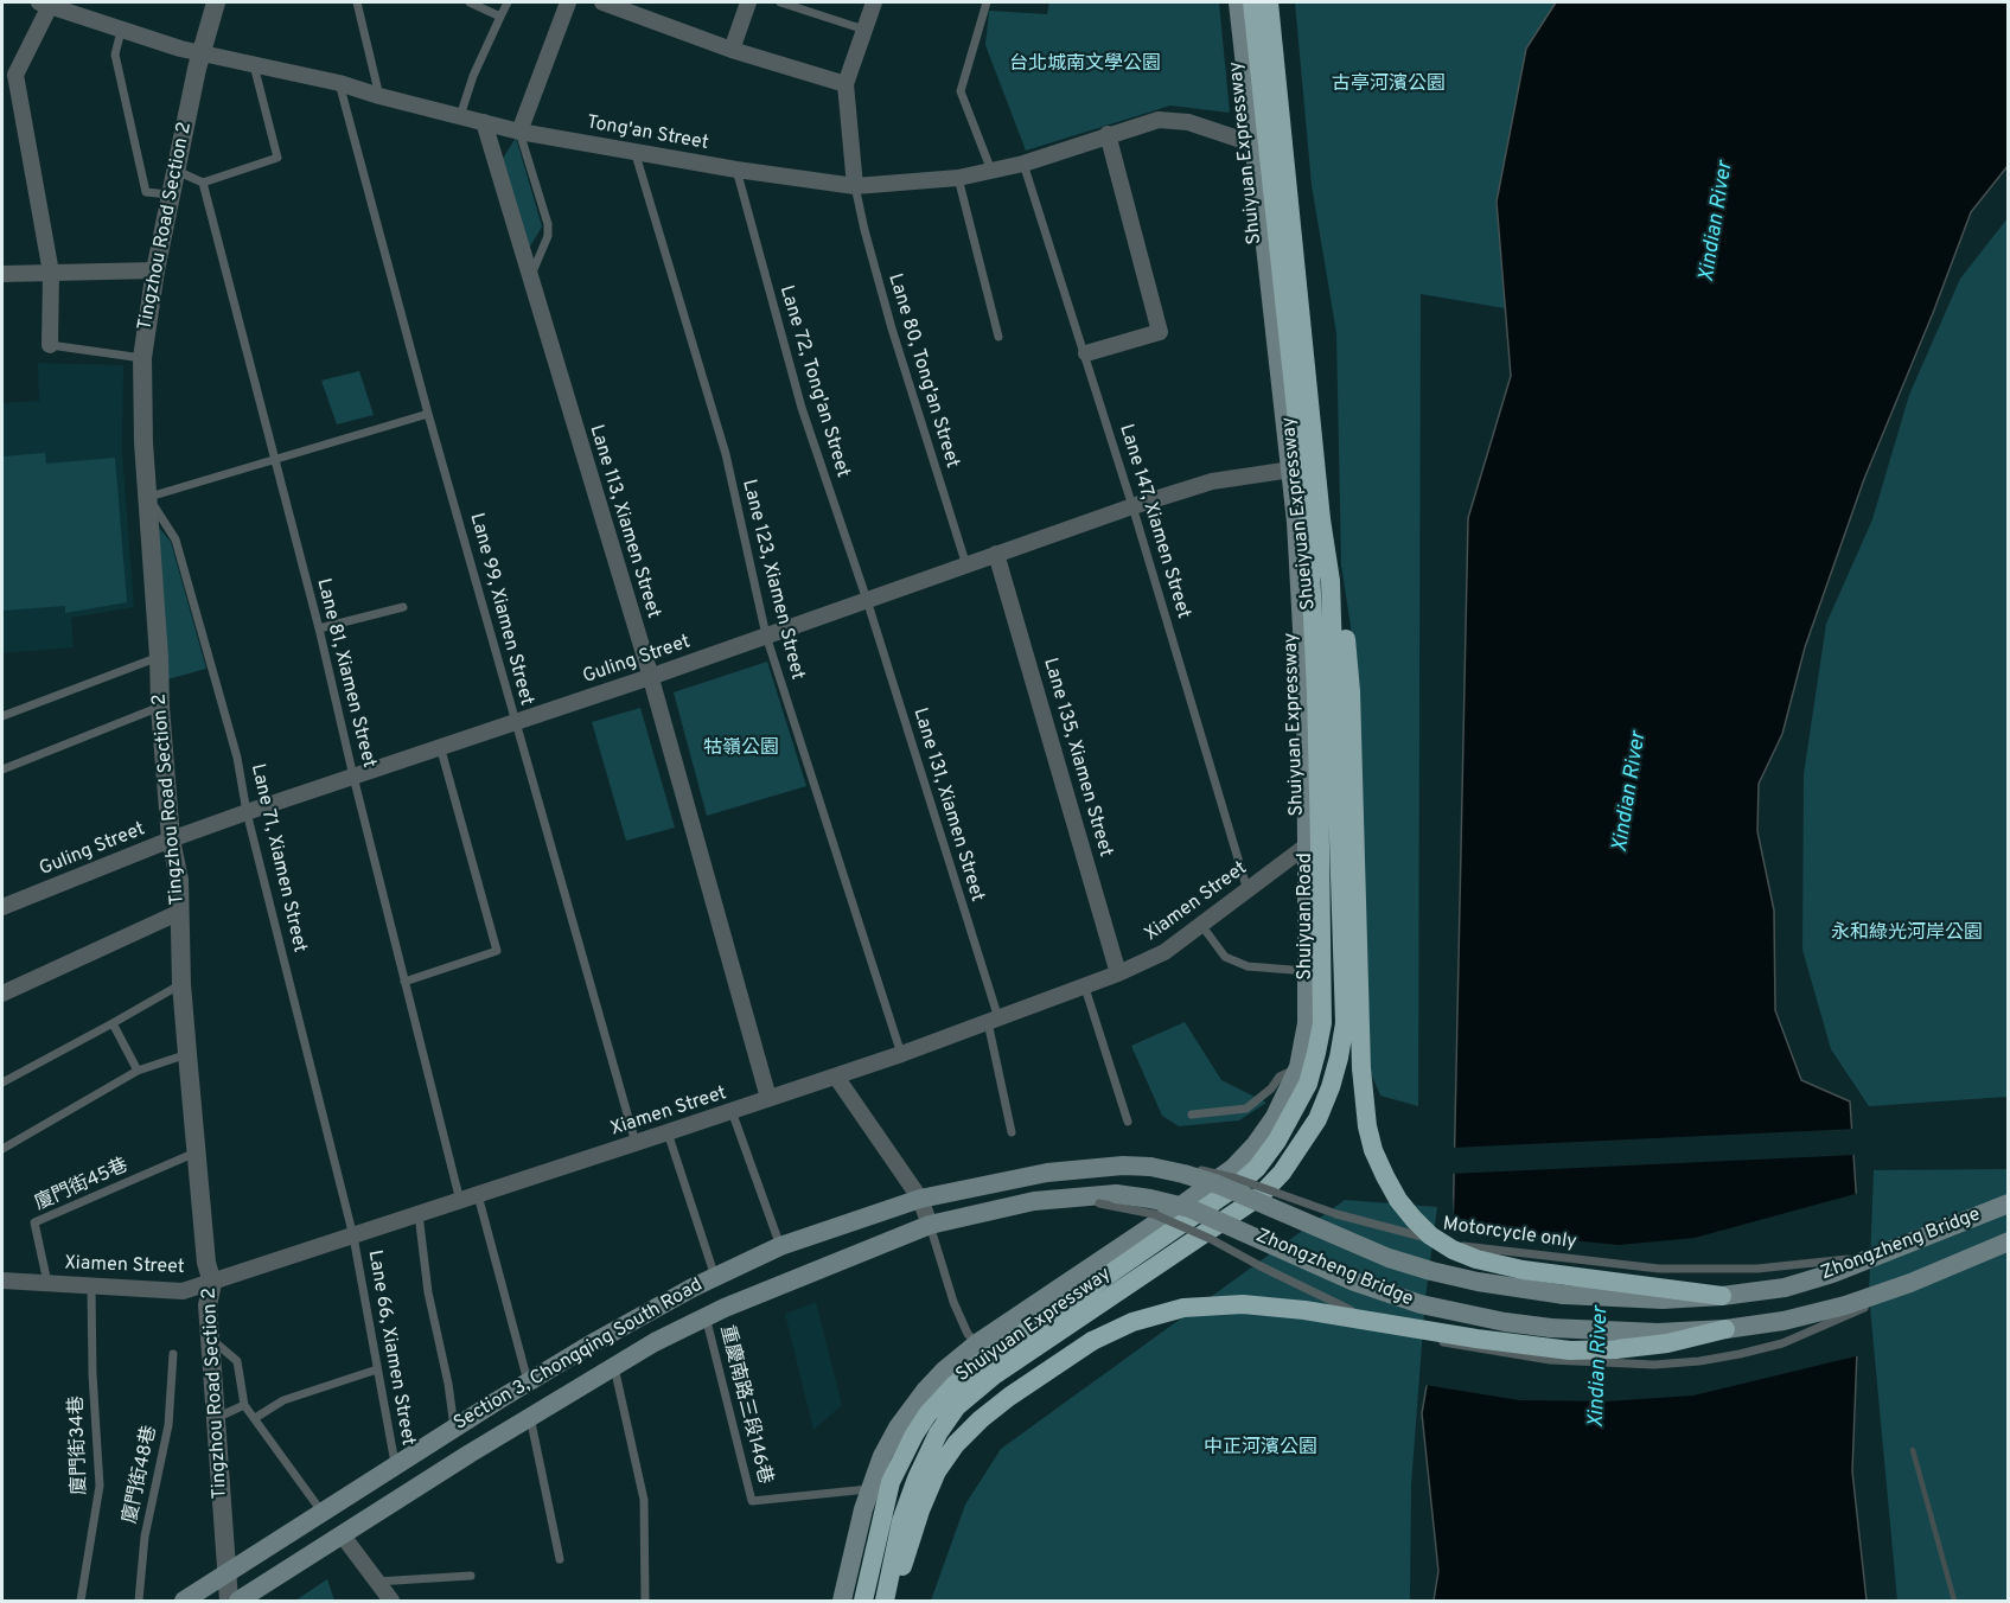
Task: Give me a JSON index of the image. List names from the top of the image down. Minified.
{"streets":{"highway":["Shuiyuan Expressway","Shueiyuan Expressway"],"main road":["Shuiyuan Road","Zhongzheng Bridge","Section 3, Chongqing South Road"],"street":["Tong'an Street","Tingzhou Road Section 2","Lane 113, Xiamen Street","Guling Street","Lane 135, Xiamen Street","Xiamen Street"],"lane":["Lane 80, Tong'an Street","Lane 72, Tong'an Street","Lane 147, Xiamen Street","Lane 123, Xiamen Street","Lane 99, Xiamen Street","Lane 81, Xiamen Street","Lane 131, Xiamen Street","Lane 71, Xiamen Street","廈門街45巷","Motorcycle only","Lane 66, Xiamen Street","重慶南路三段146巷","廈門街34巷","廈門街48巷"]},"crossings":[["Tong'an Street","Tingzhou Road Section 2"],["Tong'an Street","Lane 80, Tong'an Street"],["Tong'an Street","Lane 72, Tong'an Street"],["Tong'an Street","Lane 113, Xiamen Street"],["Tong'an Street","Lane 147, Xiamen Street"],["Tong'an Street","Lane 123, Xiamen Street"],["Tong'an Street","Lane 99, Xiamen Street"],["Tong'an Street","Shuiyuan Road"],["Shuiyuan Expressway","Shueiyuan Expressway"],["Shuiyuan Expressway","Shuiyuan Road"],["Tingzhou Road Section 2","Guling Street"],["Tingzhou Road Section 2","Lane 71, Xiamen Street"],["Tingzhou Road Section 2","Xiamen Street"],["Tingzhou Road Section 2","廈門街45巷"],["Tingzhou Road Section 2","Section 3, Chongqing South Road"],["Lane 80, Tong'an Street","Guling Street"],["Lane 72, Tong'an Street","Guling Street"],["Lane 72, Tong'an Street","Lane 131, Xiamen Street"],["Shueiyuan Expressway","Shuiyuan Road"],["Lane 113, Xiamen Street","Guling Street"],["Lane 113, Xiamen Street","Xiamen Street"],["Lane 147, Xiamen Street","Guling Street"],["Lane 147, Xiamen Street","Xiamen Street"],["Lane 123, Xiamen Street","Guling Street"],["Lane 123, Xiamen Street","Xiamen Street"],["Lane 99, Xiamen Street","Guling Street"],["Lane 99, Xiamen Street","Xiamen Street"],["Guling Street","Lane 81, Xiamen Street"],["Guling Street","Lane 135, Xiamen Street"],["Guling Street","Lane 131, Xiamen Street"],["Guling Street","Lane 71, Xiamen Street"],["Guling Street","Shuiyuan Road"],["Lane 81, Xiamen Street","Xiamen Street"],["Lane 135, Xiamen Street","Xiamen Street"],["Lane 131, Xiamen Street","Xiamen Street"],["Lane 71, Xiamen Street","Xiamen Street"],["Lane 71, Xiamen Street","Lane 66, Xiamen Street"],["Xiamen Street","Shuiyuan Road"],["Xiamen Street","廈門街45巷"],["Xiamen Street","Lane 66, Xiamen Street"],["Xiamen Street","廈門街34巷"],["Motorcycle only","Zhongzheng Bridge"],["Zhongzheng Bridge","Section 3, Chongqing South Road"],["Lane 66, Xiamen Street","Section 3, Chongqing South Road"],["Section 3, Chongqing South Road","重慶南路三段146巷"]],"water":["Xindian River"],"parks":["台北城南文學公園","古亭河濱公園","牯嶺公園","永和綠光河岸公園","中正河濱公園"]}
